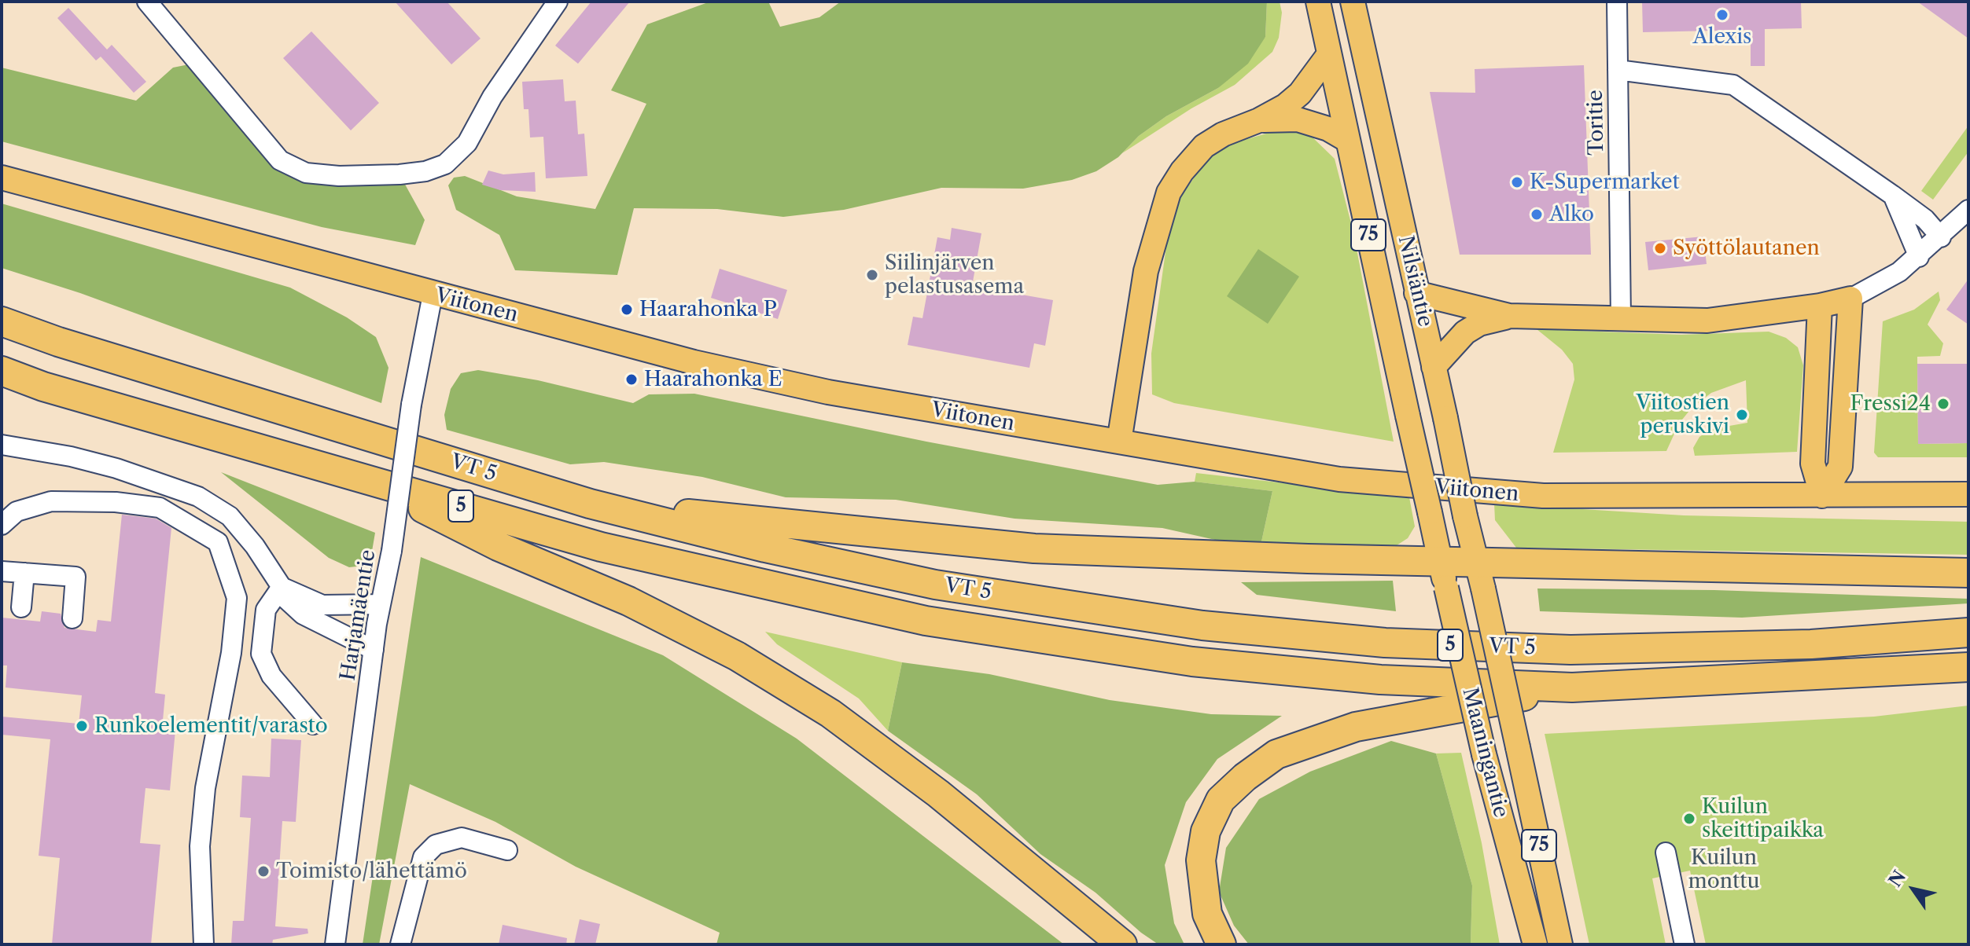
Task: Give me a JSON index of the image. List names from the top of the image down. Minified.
{"streets":{"highway":["VT 5","5"],"main road":["75","Nilsiäntie","Viitonen","Maaningantie"],"street":["Toritie","Harjamäentie"]},"crossings":[["Nilsiäntie","Maaningantie"],["Viitonen","Harjamäentie"]],"parks":["Kuilun monttu"],"places":["Alexis","K-Supermarket","Alko","Syöttölautanen","Siilinjärven pelastusasema","Haarahonka P","Haarahonka E","Fressi24","Viitostien peruskivi","Runkoelementit/varasto","Kuilun skeittipaikka","Toimisto/lähettämö"],"north":"top left"}
